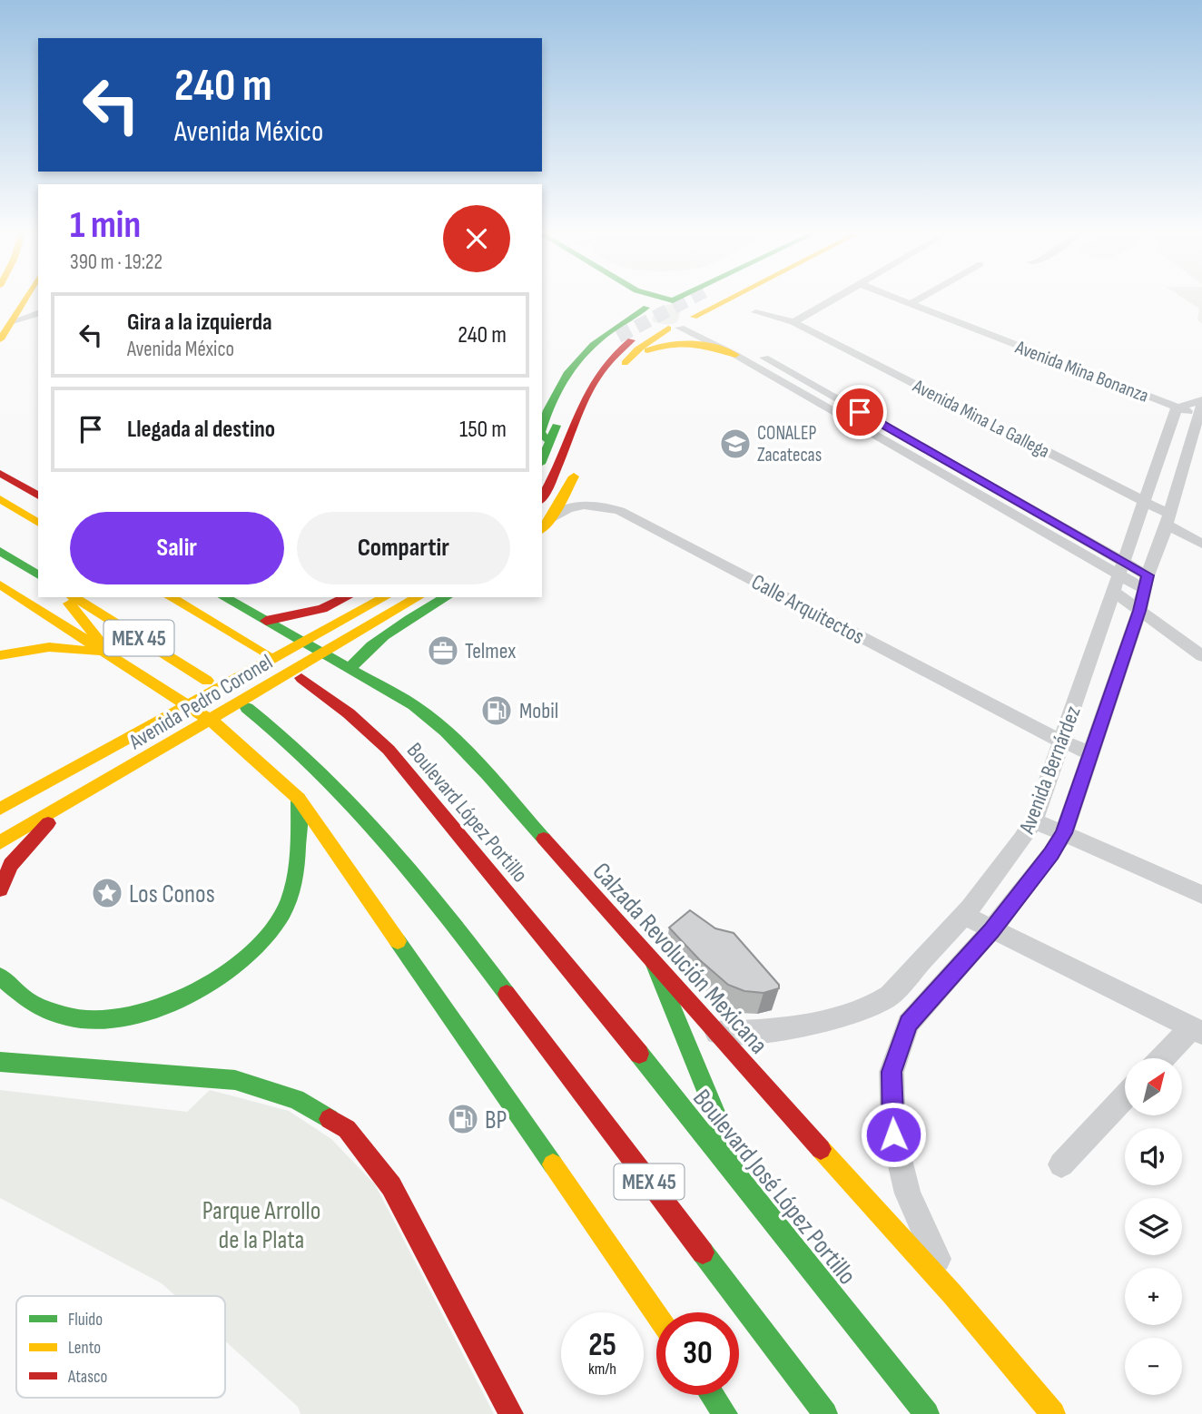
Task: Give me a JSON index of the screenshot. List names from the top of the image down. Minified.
{"streets":{"main road":["MEX 45","Avenida Pedro Coronel","Boulevard López Portillo","Calzada Revolución Mexicana","Boulevard José López Portillo"],"street":["Avenida Mina Bonanza","Avenida Mina La Gallega","Calle Arquitectos","Avenida Bernárdez"]},"crossings":[["Avenida Mina Bonanza","Avenida Bernárdez"],["Avenida Mina La Gallega","Avenida Bernárdez"],["Calle Arquitectos","Avenida Bernárdez"],["Avenida Bernárdez","Calzada Revolución Mexicana"],["Boulevard López Portillo","Boulevard José López Portillo"]],"parks":["Parque Arrollo de la Plata"],"places":{"school or university":["CONALEP Zacatecas"],"office":["Telmex"],"fuel station":["Mobil","BP"],"place":["Los Conos"]},"legend":["Fluido","Lento","Atasco"],"north":"top right","page":{"turn":["240 m","Avenida México"],"heading":["1 min","390 m · 19:22"],"list":[{"name":"Gira a la izquierda","note":"Avenida México","value":"240 m"},{"name":"Llegada al destino","value":"150 m"}],"buttons":["Salir","Compartir"],"map_buttons":["+","−"],"speed":"25 km/h","limit":"30"}}
